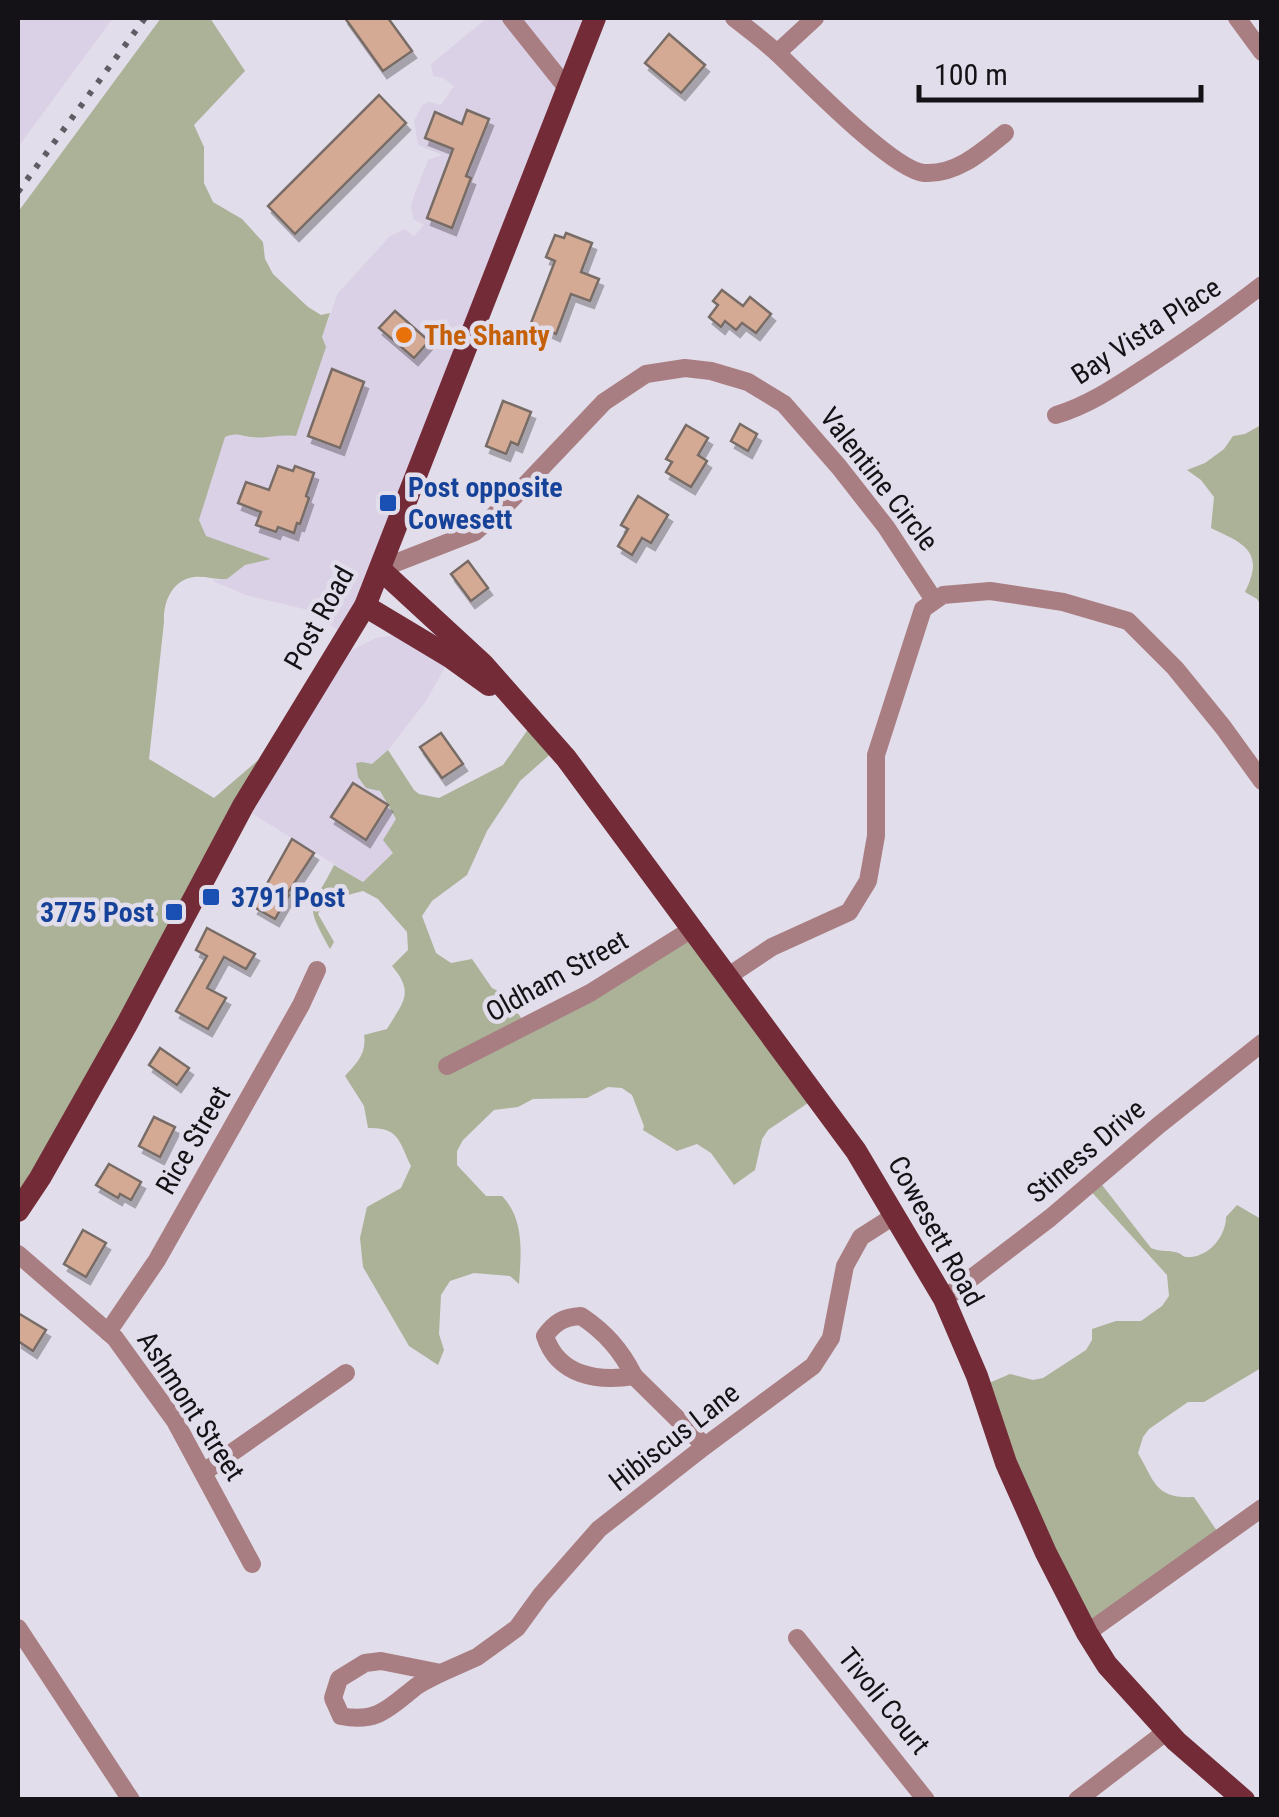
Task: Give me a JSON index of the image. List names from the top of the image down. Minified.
{"streets":{"main road":["Post Road","Cowesett Road"],"street":["Bay Vista Place","Valentine Circle","Oldham Street","Rice Street","Stiness Drive","Ashmont Street","Hibiscus Lane","Tivoli Court"]},"crossings":[["Valentine Circle","Post Road"],["Valentine Circle","Cowesett Road"],["Post Road","Cowesett Road"],["Oldham Street","Cowesett Road"],["Rice Street","Ashmont Street"],["Stiness Drive","Cowesett Road"],["Cowesett Road","Hibiscus Lane"]],"places":{"other":["The Shanty"],"transit":["Post opposite Cowesett","3791 Post","3775 Post"]},"scale_bar":"100 m"}
